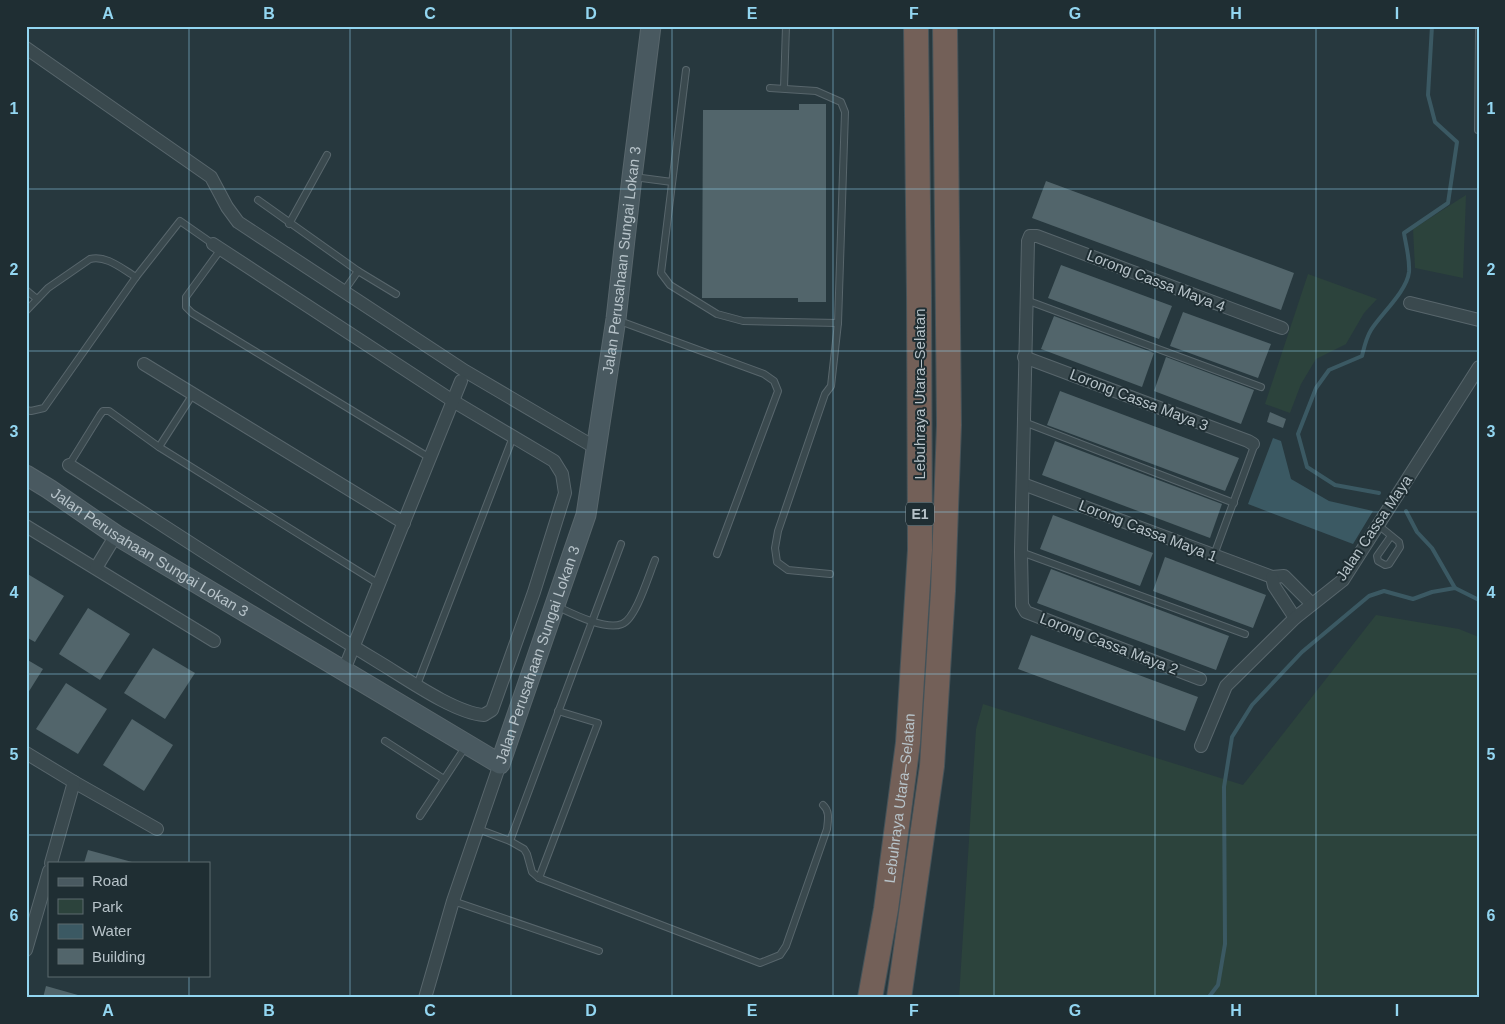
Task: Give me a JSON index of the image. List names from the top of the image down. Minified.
{"streets":{"highway":["Lebuhraya Utara–Selatan","E1"],"main road":["Jalan Perusahaan Sungai Lokan 3"],"street":["Lorong Cassa Maya 4","Lorong Cassa Maya 3","Jalan Cassa Maya","Lorong Cassa Maya 1","Lorong Cassa Maya 2"]},"crossings":[["Jalan Cassa Maya","Lorong Cassa Maya 1"]],"legend":["Road","Park","Water","Building"],"grid":{"columns":["A","B","C","D","E","F","G","H","I"],"rows":["1","2","3","4","5","6"]}}
